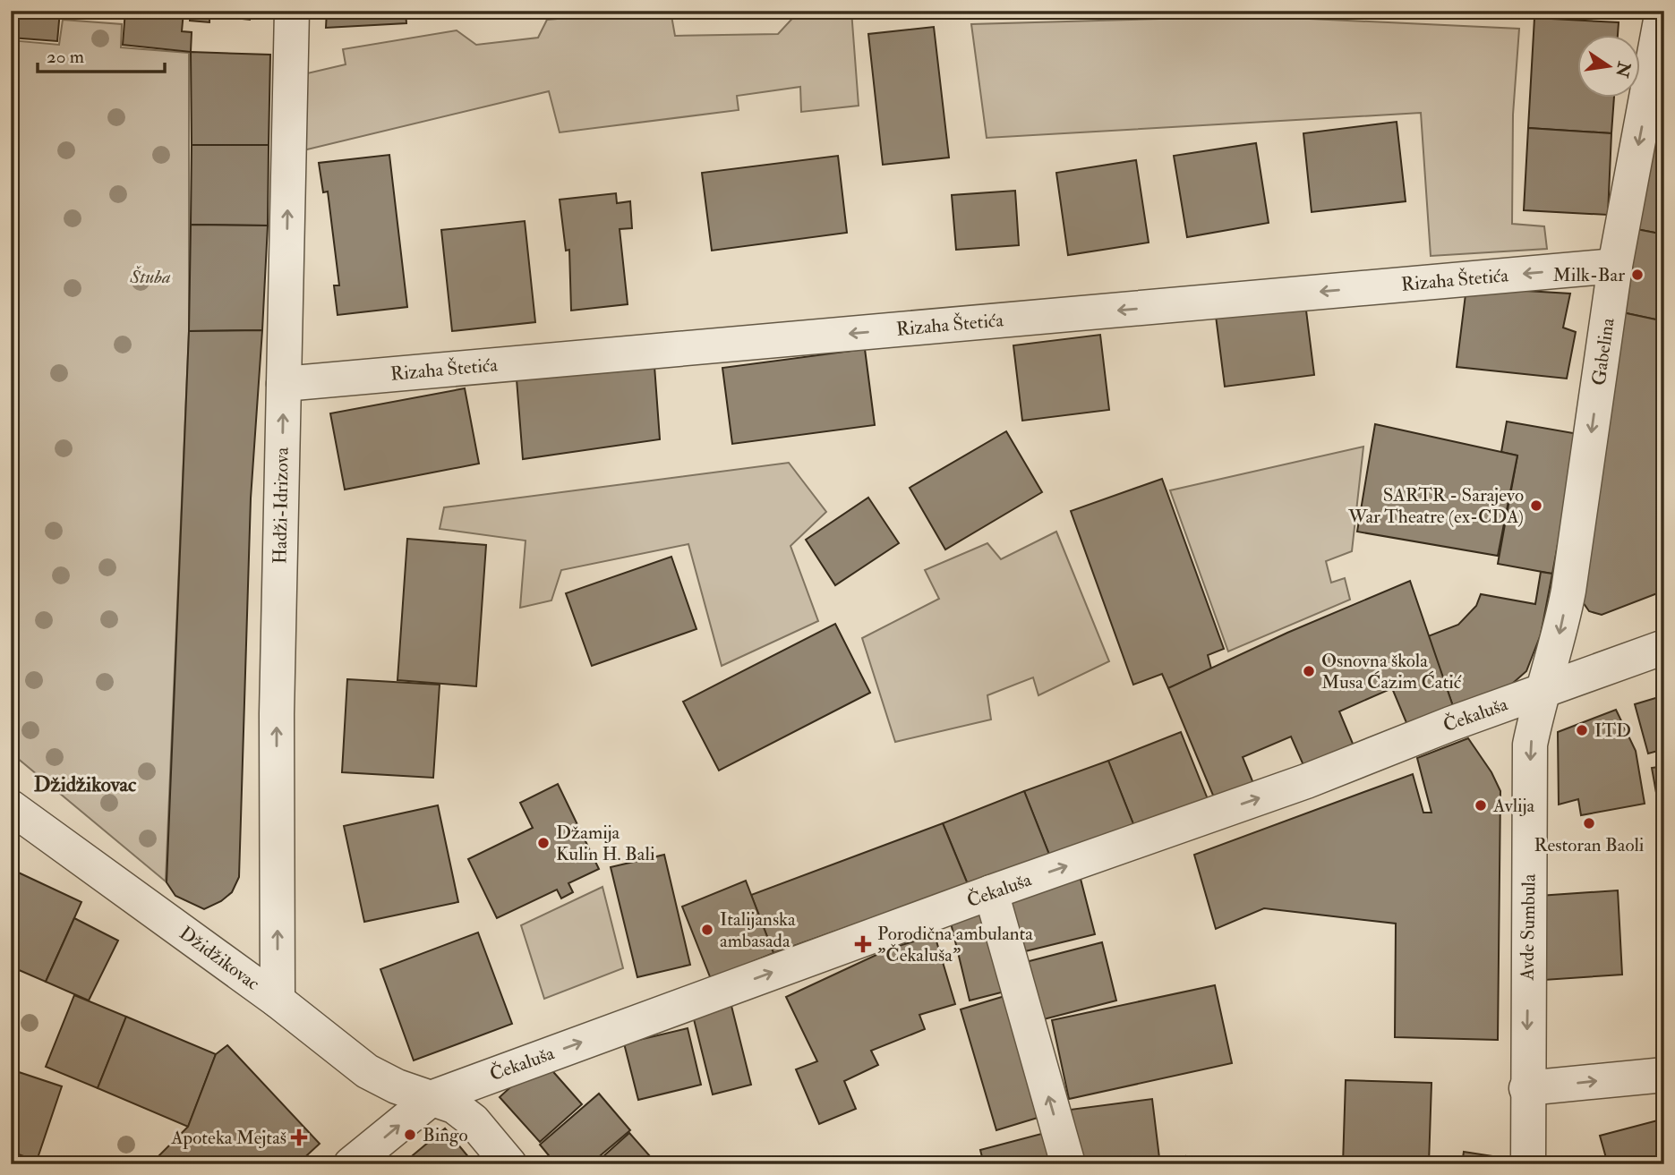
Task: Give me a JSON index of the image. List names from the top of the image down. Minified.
{"streets":{"street":["Rizaha Štetića","Gabelina","Hadži-Idrizova","Čekaluša","Avde Sumbula","Džidžikovac"]},"crossings":[["Rizaha Štetića","Gabelina"],["Rizaha Štetića","Hadži-Idrizova"],["Gabelina","Čekaluša"],["Gabelina","Avde Sumbula"],["Hadži-Idrizova","Džidžikovac"],["Čekaluša","Avde Sumbula"],["Čekaluša","Džidžikovac"]],"one_way":["Rizaha Štetića","Gabelina","Hadži-Idrizova","Čekaluša","Avde Sumbula"],"districts":["Džidžikovac"],"parks":["Štuba"],"places":{"other":["Milk-Bar","SARTR - Sarajevo War Theatre (ex-CDA)","Osnovna škola Musa Ćazim Ćatić","ITD","Avlija","Restoran Baoli","Džamija Kulin H. Bali","Italijanska ambasada","Bingo"],"health":["Porodična ambulanta \"Čekaluša\"","Apoteka Mejtaš"]},"scale_bar":"20 m","north":"right"}
